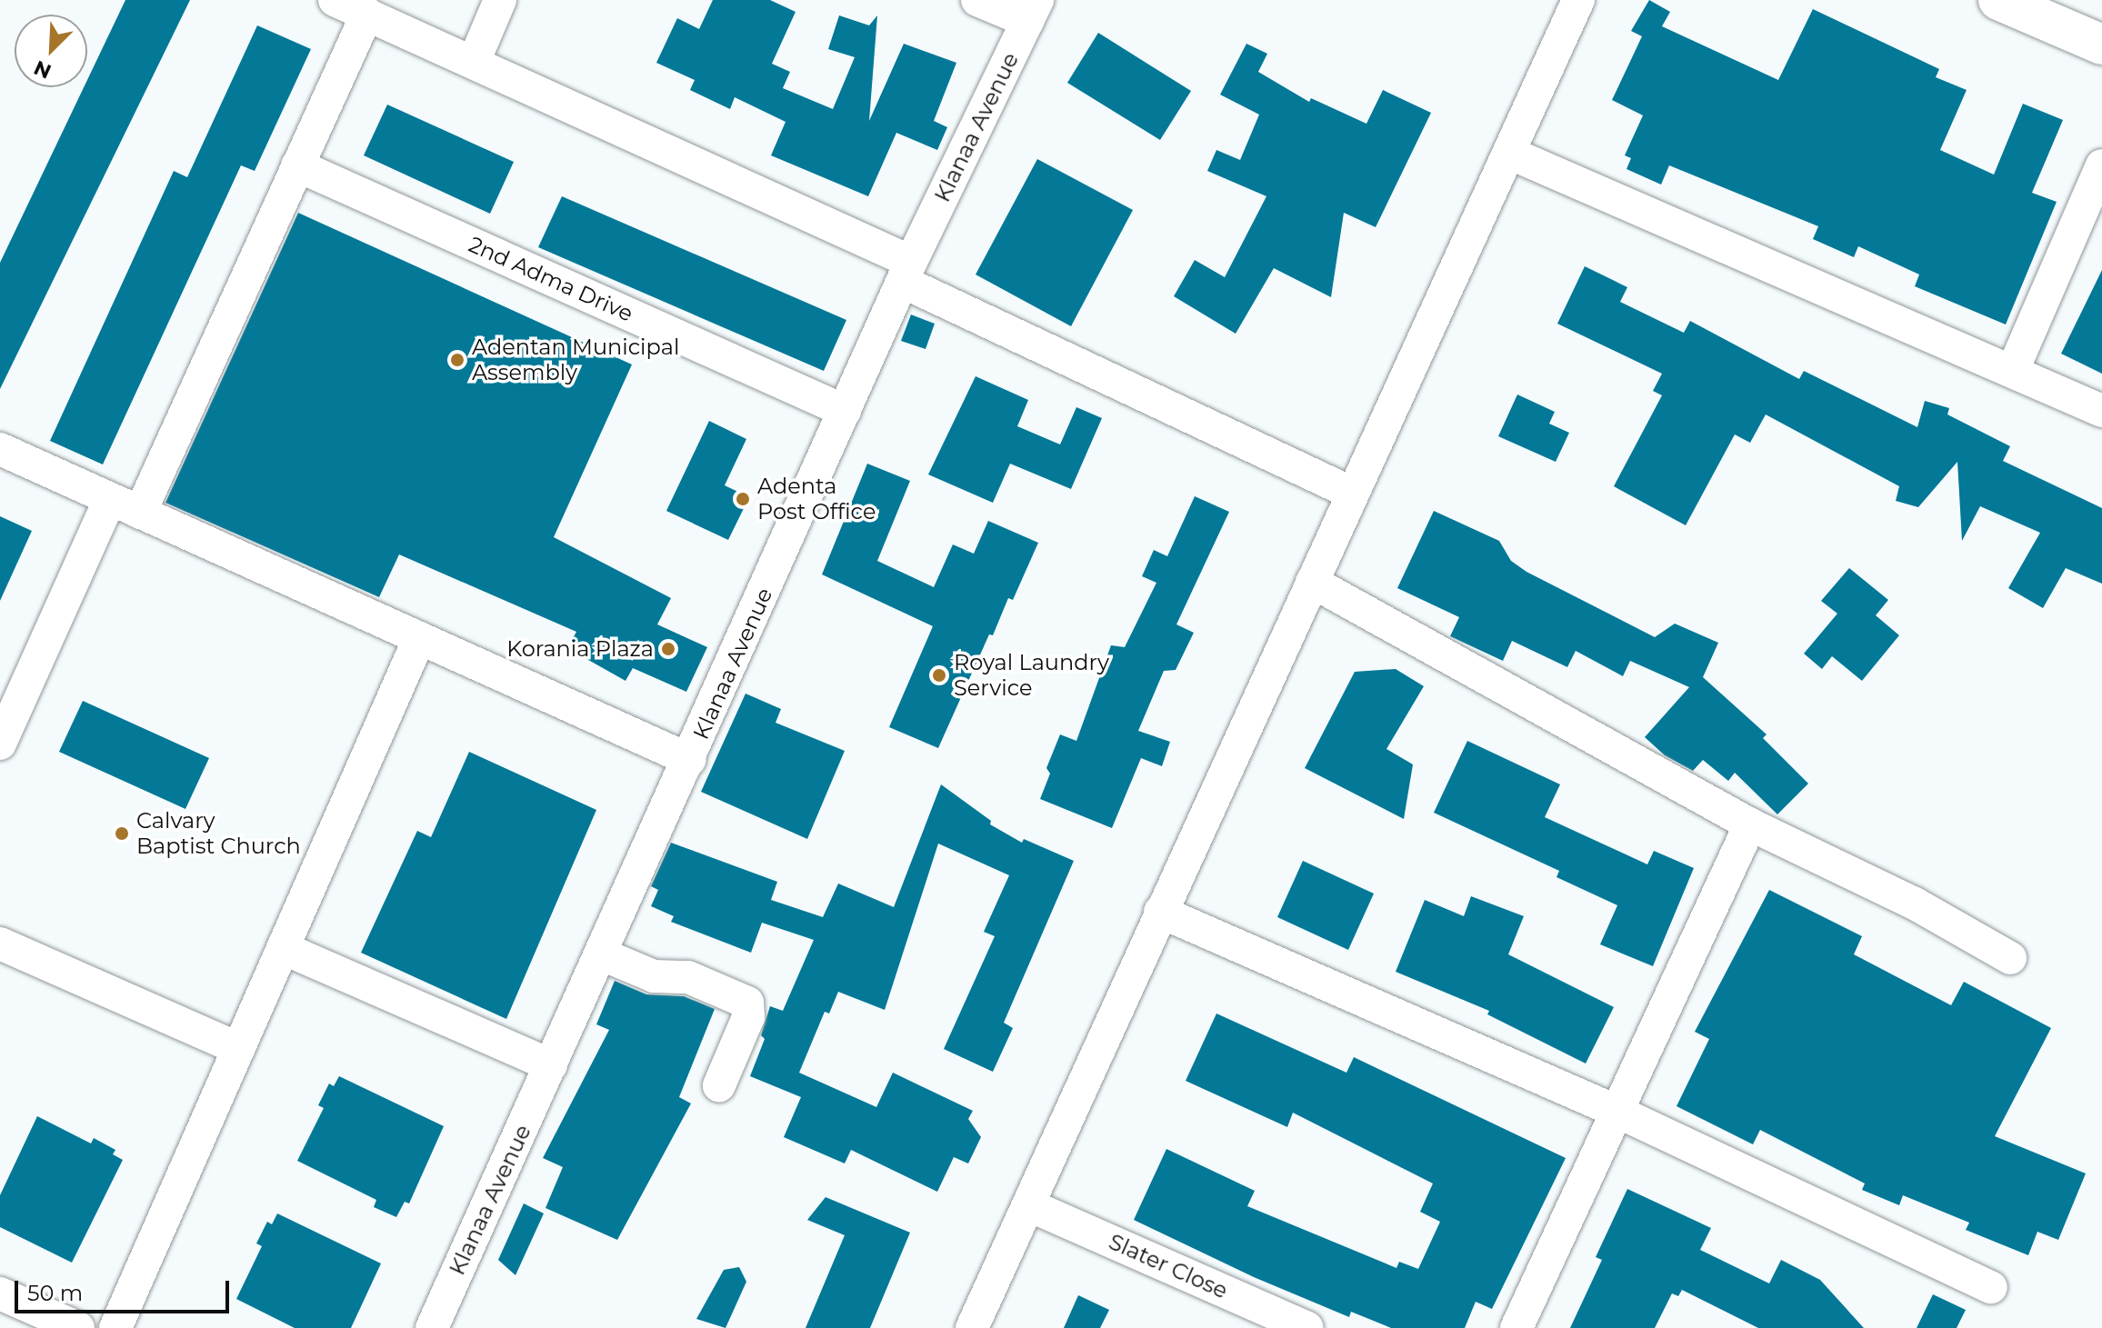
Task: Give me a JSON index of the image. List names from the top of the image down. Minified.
{"streets":{"street":["Klanaa Avenue","2nd Adma Drive","Slater Close"]},"crossings":[["Klanaa Avenue","2nd Adma Drive"]],"places":["Adentan Municipal Assembly","Adenta Post Office","Korania Plaza","Royal Laundry Service","Calvary Baptist Church"],"scale_bar":"50 m","north":"bottom left"}
